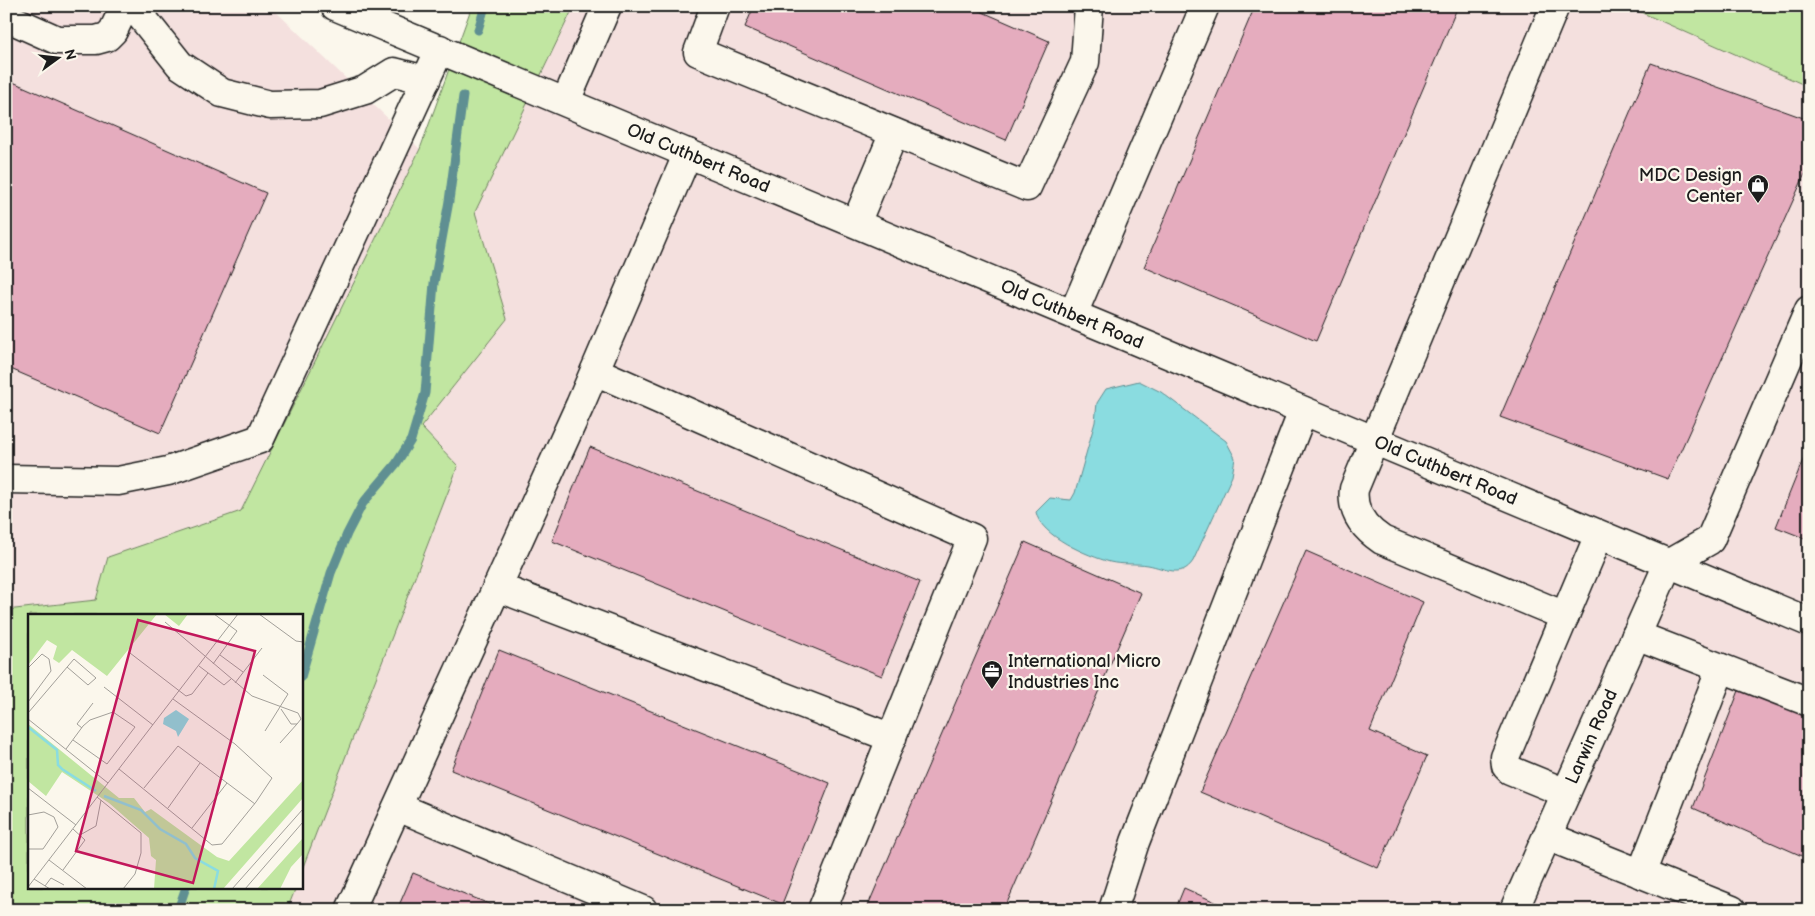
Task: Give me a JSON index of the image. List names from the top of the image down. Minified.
{"streets":{"street":["Old Cuthbert Road","Larwin Road"]},"crossings":[["Old Cuthbert Road","Larwin Road"]],"places":{"shop":["MDC Design Center"],"office":["International Micro Industries Inc"]},"north":"right"}
